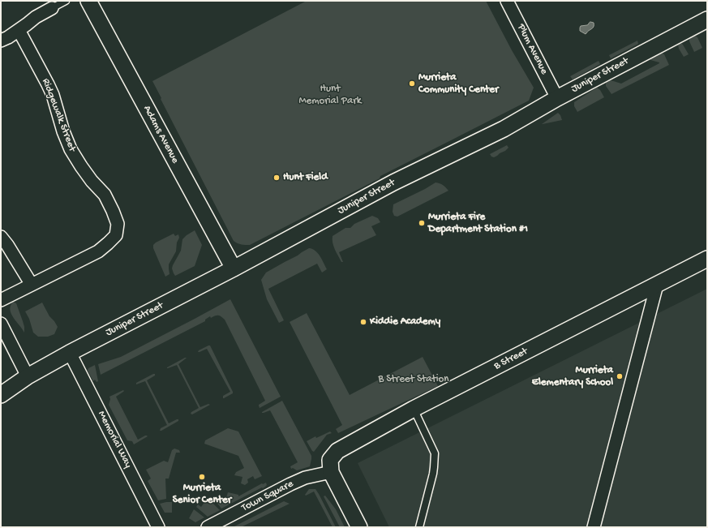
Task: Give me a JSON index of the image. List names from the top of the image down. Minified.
{"streets":{"street":["Plum Avenue","Juniper Street","Ridgewalk Street","Adams Avenue","B Street","Memorial Way","Town Square"]},"crossings":[["Plum Avenue","Juniper Street"],["Juniper Street","Adams Avenue"],["Juniper Street","Memorial Way"],["B Street","Town Square"]],"parks":["Hunt Memorial Park","B Street Station"],"places":["Murrieta Community Center","Hunt Field","Murrieta Fire Department Station #1","Kiddie Academy","Murrieta Elementary School","Murrieta Senior Center"]}
